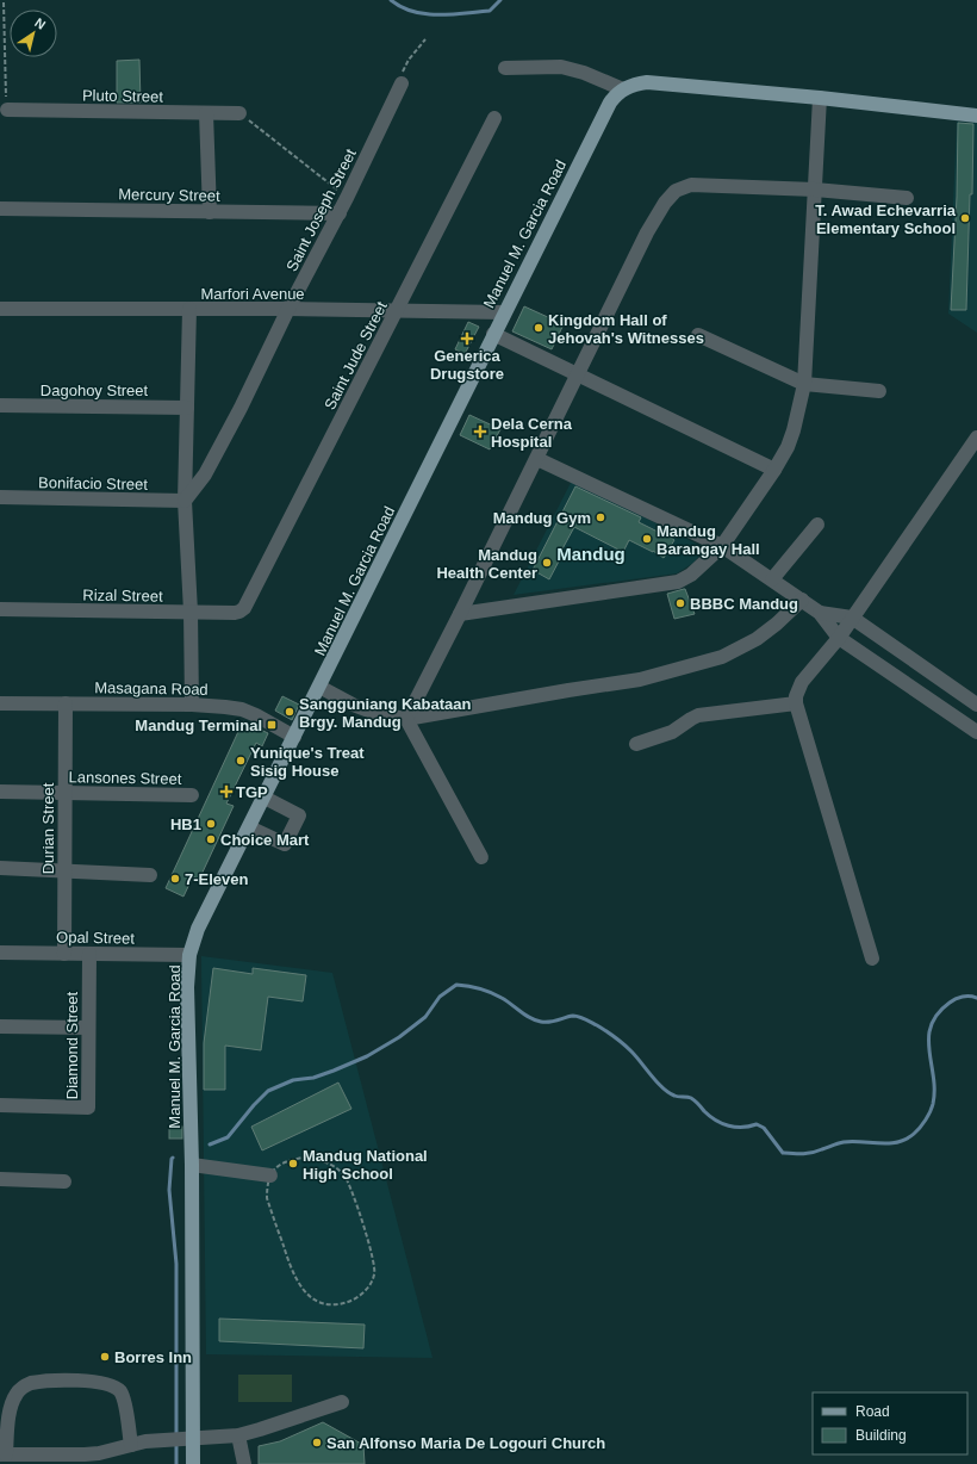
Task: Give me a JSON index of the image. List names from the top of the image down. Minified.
{"streets":{"main road":["Manuel M. Garcia Road"],"street":["Pluto Street","Mercury Street","Saint Joseph Street","Marfori Avenue","Saint Jude Street","Dagohoy Street","Bonifacio Street","Rizal Street","Masagana Road","Lansones Street","Durian Street","Opal Street","Diamond Street"]},"crossings":[["Mercury Street","Saint Joseph Street"],["Saint Joseph Street","Marfori Avenue"],["Saint Joseph Street","Bonifacio Street"],["Manuel M. Garcia Road","Marfori Avenue"],["Manuel M. Garcia Road","Masagana Road"],["Manuel M. Garcia Road","Opal Street"],["Marfori Avenue","Saint Jude Street"],["Saint Jude Street","Rizal Street"],["Masagana Road","Durian Street"],["Lansones Street","Durian Street"],["Durian Street","Opal Street"],["Opal Street","Diamond Street"]],"districts":["Mandug"],"places":{"other":["T. Awad Echevarria Elementary School","Kingdom Hall of Jehovah's Witnesses","Mandug Gym","Mandug Barangay Hall","Mandug Health Center","BBBC Mandug","Sangguniang Kabataan Brgy. Mandug","Yunique's Treat Sisig House","HB1","Choice Mart","7-Eleven","Mandug National High School","Borres Inn","San Alfonso Maria De Logouri Church"],"health":["Generica Drugstore","Dela Cerna Hospital","TGP"],"transit":["Mandug Terminal"]},"legend":["Road","Building"],"north":"top right"}
